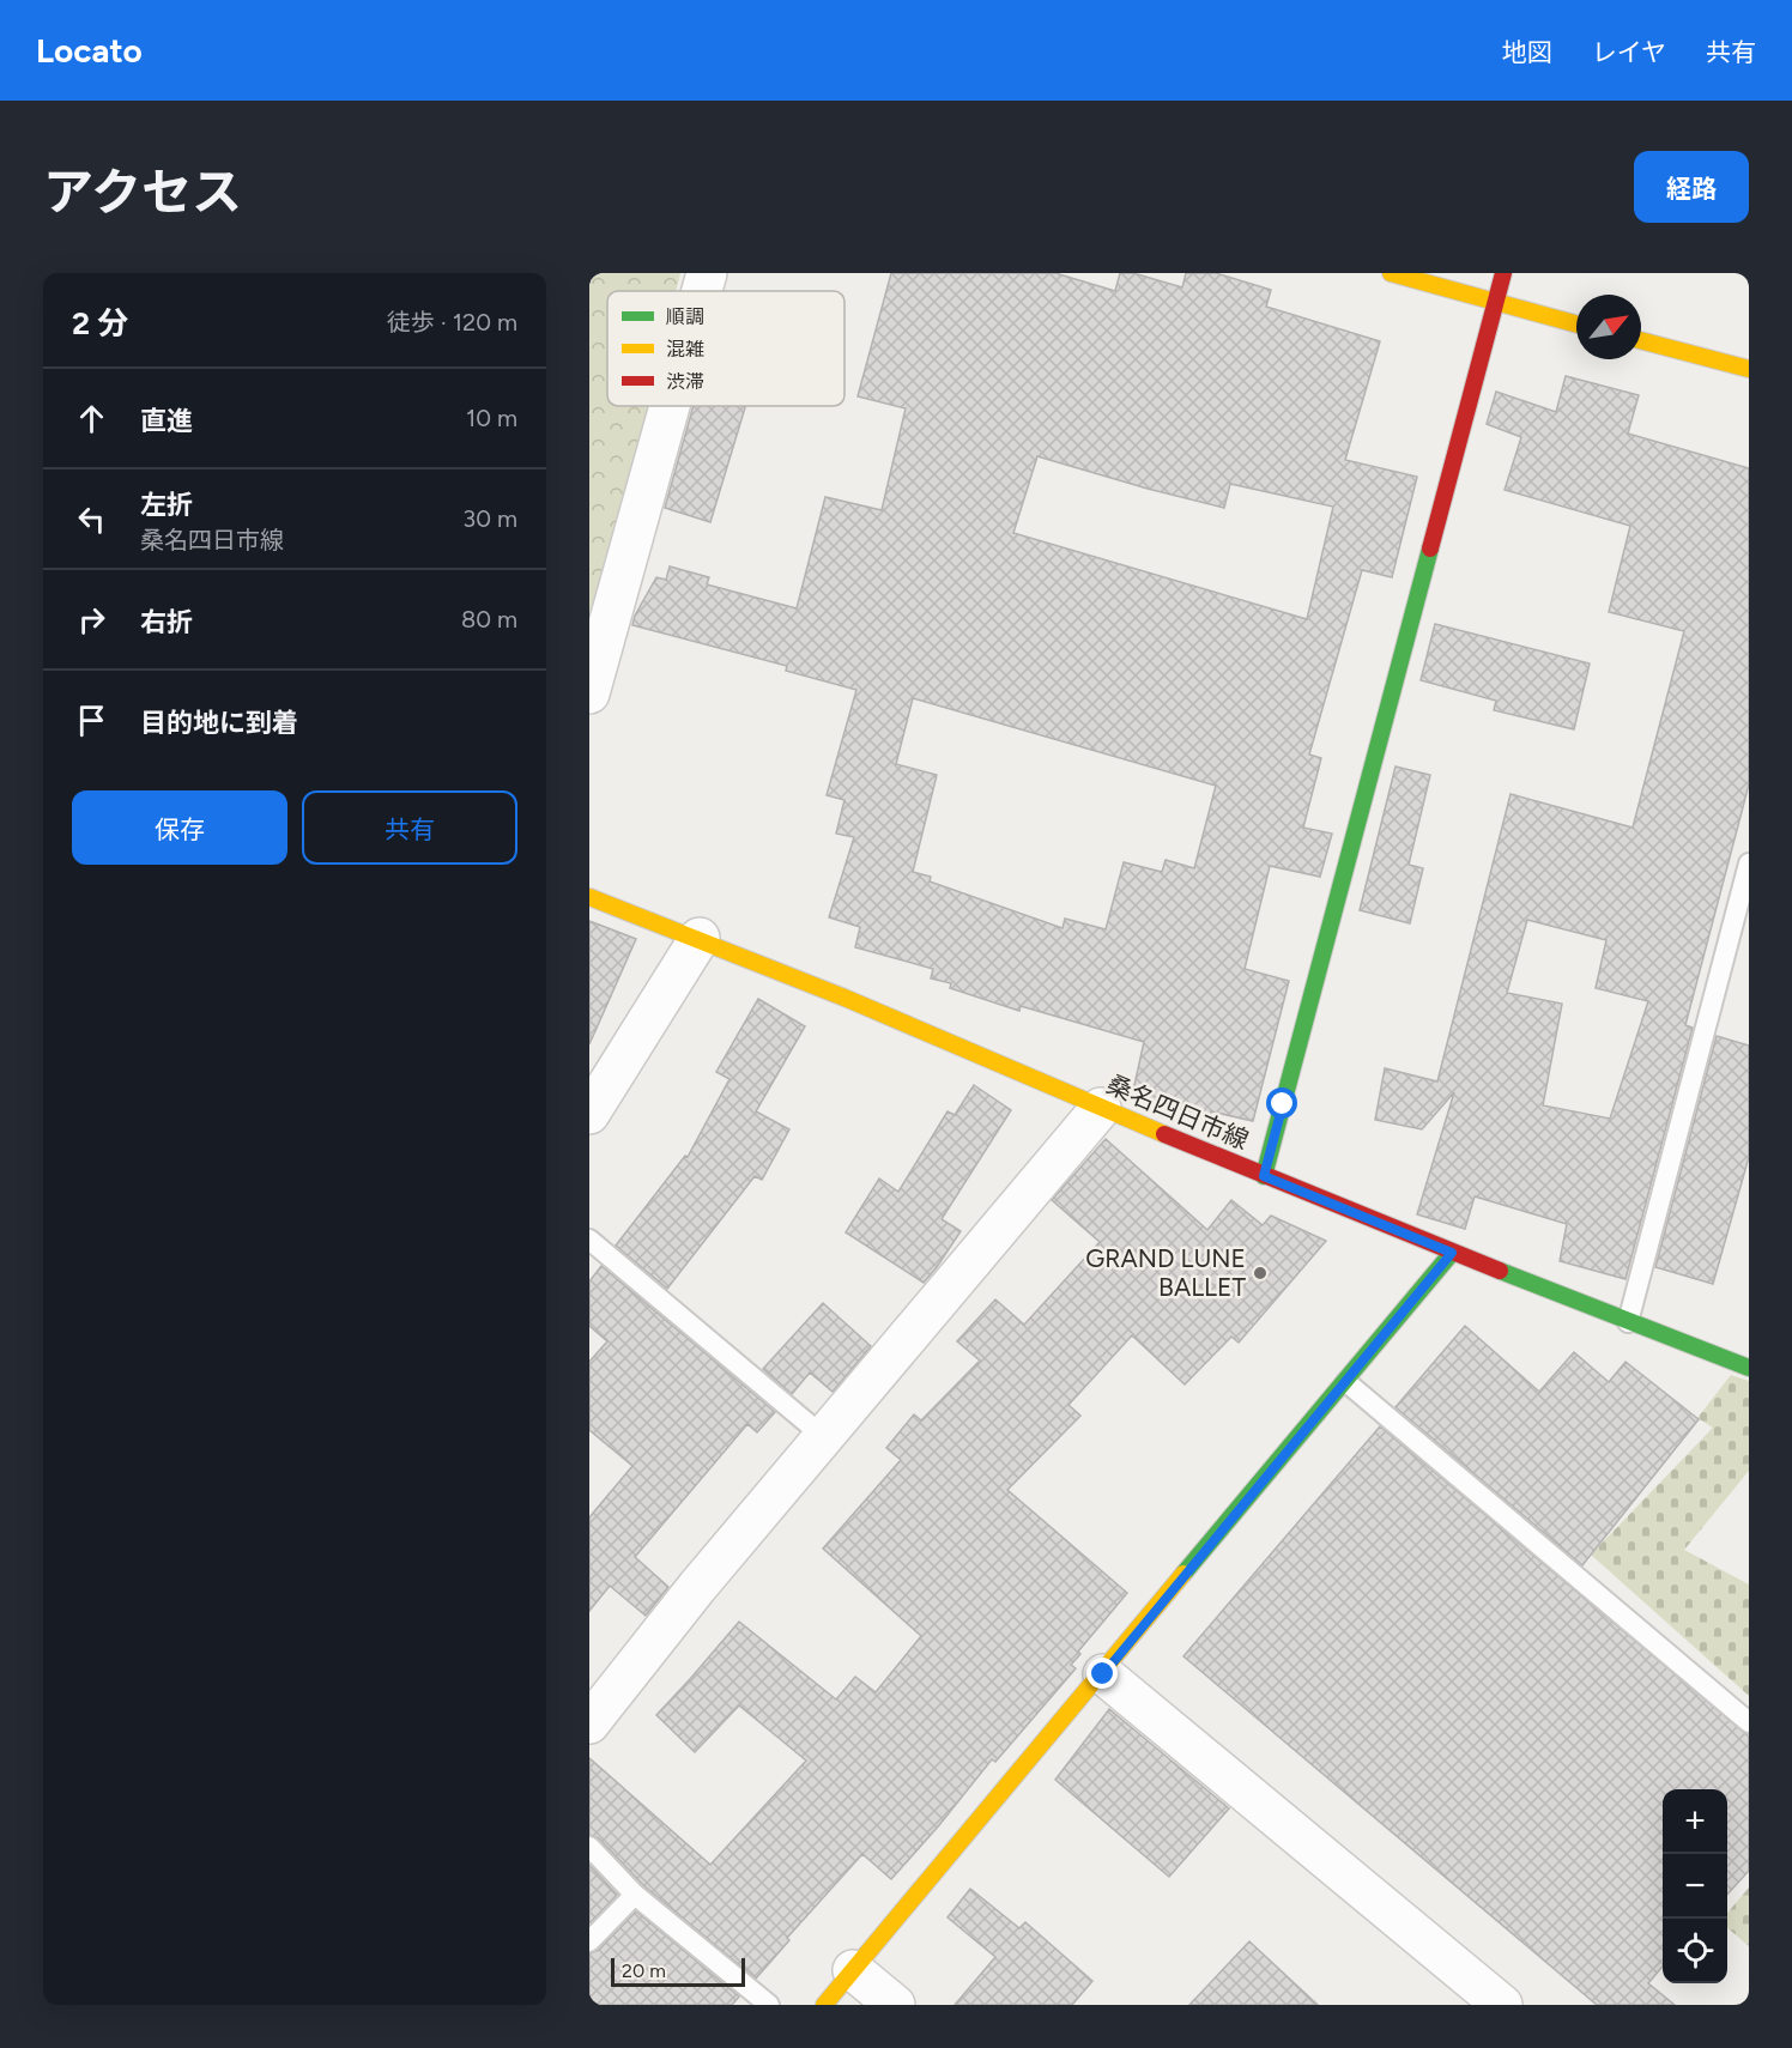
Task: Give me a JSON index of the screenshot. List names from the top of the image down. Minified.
{"streets":{"street":["桑名四日市線"]},"places":["GRAND LUNE BALLET"],"legend":["順調","混雑","渋滞"],"scale_bar":"20 m","north":"top right","page":{"header":"Locato","nav":["地図","レイヤ","共有"],"title":"アクセス","buttons":["経路",["保存","共有"]],"heading":["2 分","徒歩 · 120 m"],"list":[["直進","10 m"],["左折","桑名四日市線","30 m"],["右折","80 m"],"目的地に到着"],"map_buttons":["+","−"],"scale":"20 m"}}
